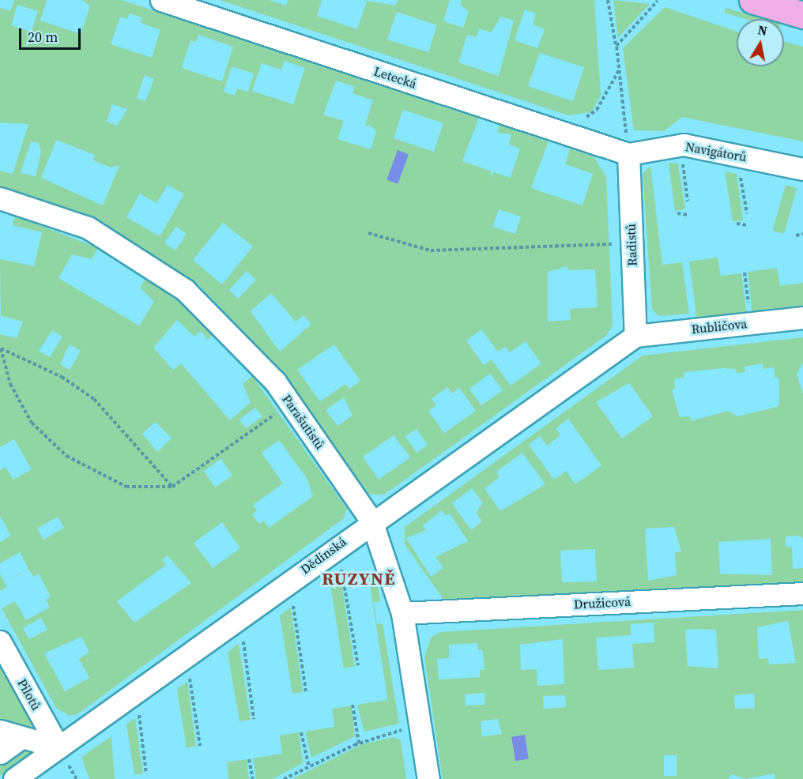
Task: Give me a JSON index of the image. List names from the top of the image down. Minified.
{"streets":{"street":["Letecká","Navigátorů","Radistů","Rubličova","Parašutistů","Dědinská","Družicová","Pilotů"]},"crossings":[["Letecká","Navigátorů"],["Letecká","Radistů"],["Navigátorů","Radistů"],["Radistů","Rubličova"],["Radistů","Dědinská"],["Rubličova","Dědinská"],["Parašutistů","Dědinská"],["Parašutistů","Družicová"],["Dědinská","Pilotů"]],"districts":["RUZYNĚ"],"scale_bar":"20 m","north":"top"}
